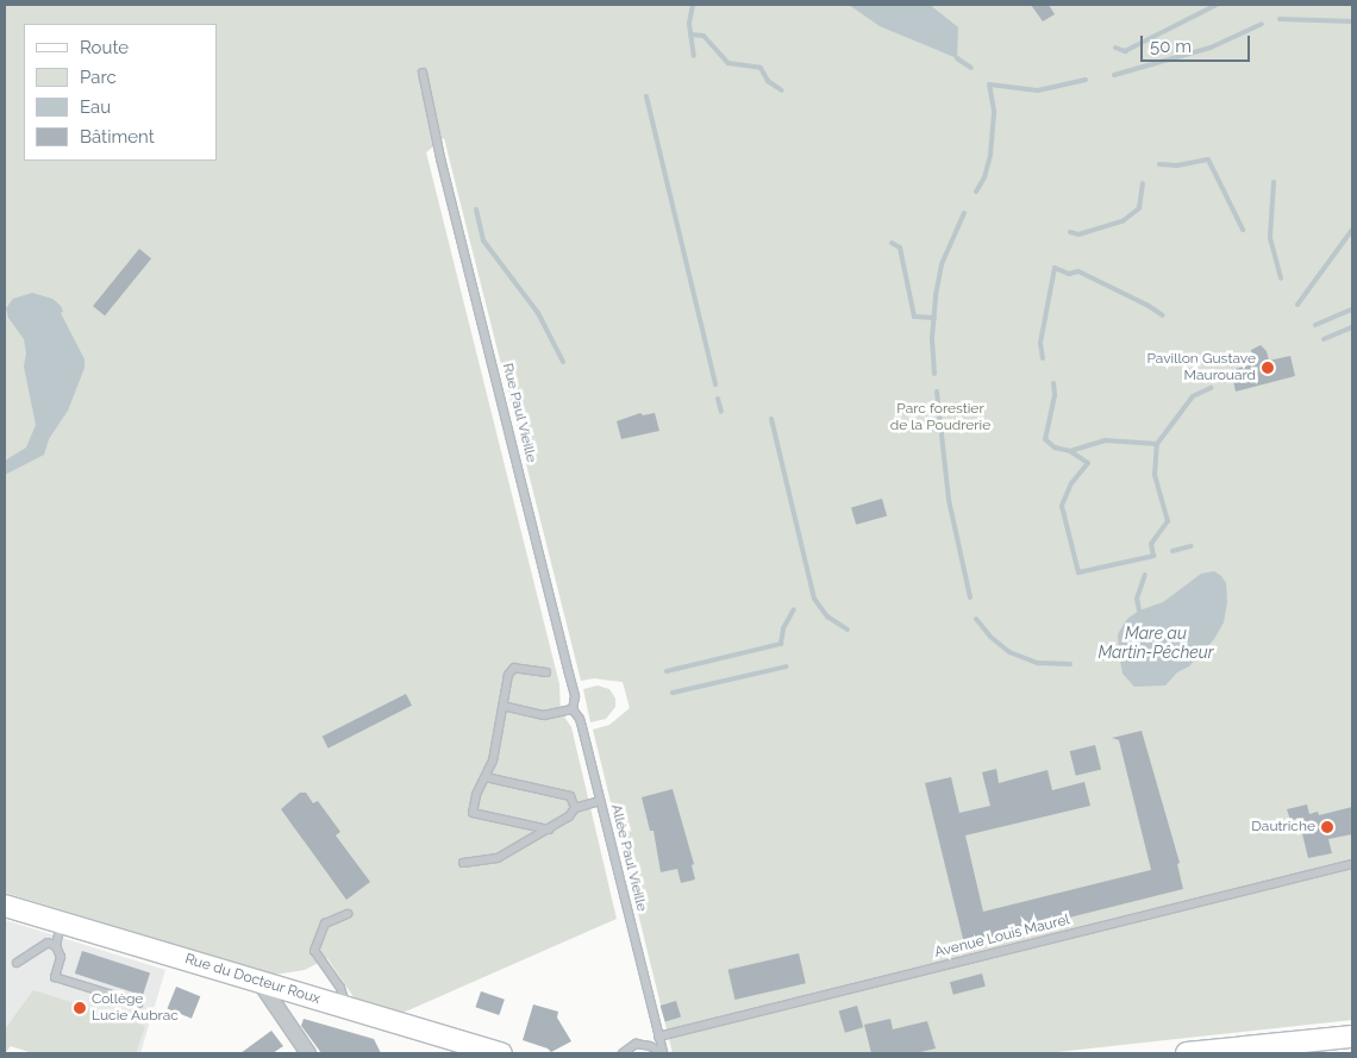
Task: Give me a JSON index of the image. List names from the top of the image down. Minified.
{"streets":{"main road":["Rue du Docteur Roux"],"lane":["Rue Paul Vieille","Allée Paul Vieille","Avenue Louis Maurel"]},"crossings":[["Rue Paul Vieille","Allée Paul Vieille"],["Allée Paul Vieille","Avenue Louis Maurel"]],"water":["Mare au Martin-Pêcheur"],"parks":["Parc forestier de la Poudrerie"],"places":["Pavillon Gustave Maurouard","Dautriche","Collège Lucie Aubrac"],"legend":["Route","Parc","Eau","Bâtiment"],"scale_bar":"50 m"}
